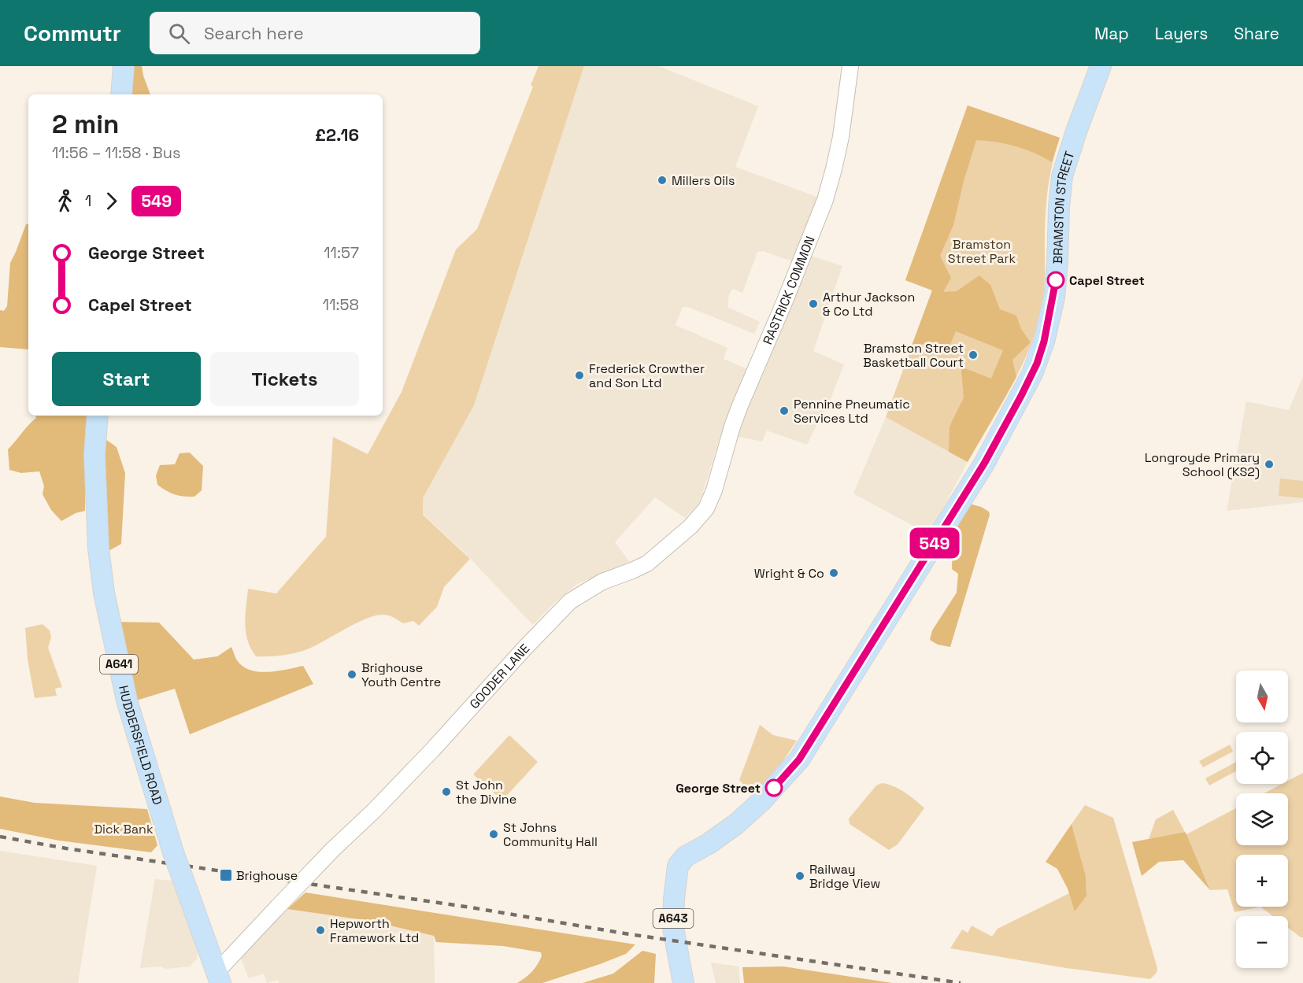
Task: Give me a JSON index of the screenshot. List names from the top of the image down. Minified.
{"streets":{"main road":["BRAMSTON STREET","A641","HUDDERSFIELD ROAD","A643"],"street":["RASTRICK COMMON","GOODER LANE"]},"crossings":[["RASTRICK COMMON","GOODER LANE"],["GOODER LANE","HUDDERSFIELD ROAD"]],"parks":["Bramston Street Park","Dick Bank"],"places":{"other":["Millers Oils","Capel Street","Arthur Jackson & Co Ltd","Bramston Street Basketball Court","Frederick Crowther and Son Ltd","Pennine Pneumatic Services Ltd","Longroyde Primary School (KS2)","Wright & Co","Brighouse Youth Centre","George Street","St John the Divine","St Johns Community Hall","Railway Bridge View","Hepworth Framework Ltd"],"transit":["Brighouse"]},"lines":["bus line 549"],"north":"bottom","page":{"header":"Commutr","search":"Search here","nav":["Map","Layers","Share"],"on_map":"549","heading":["2 min","11:56 – 11:58 · Bus","£2.16"],"legs":["1","549"],"list":[{"name":"George Street","value":"11:57"},{"name":"Capel Street","value":"11:58"}],"buttons":["Start","Tickets"],"map_buttons":["+","−"]}}
